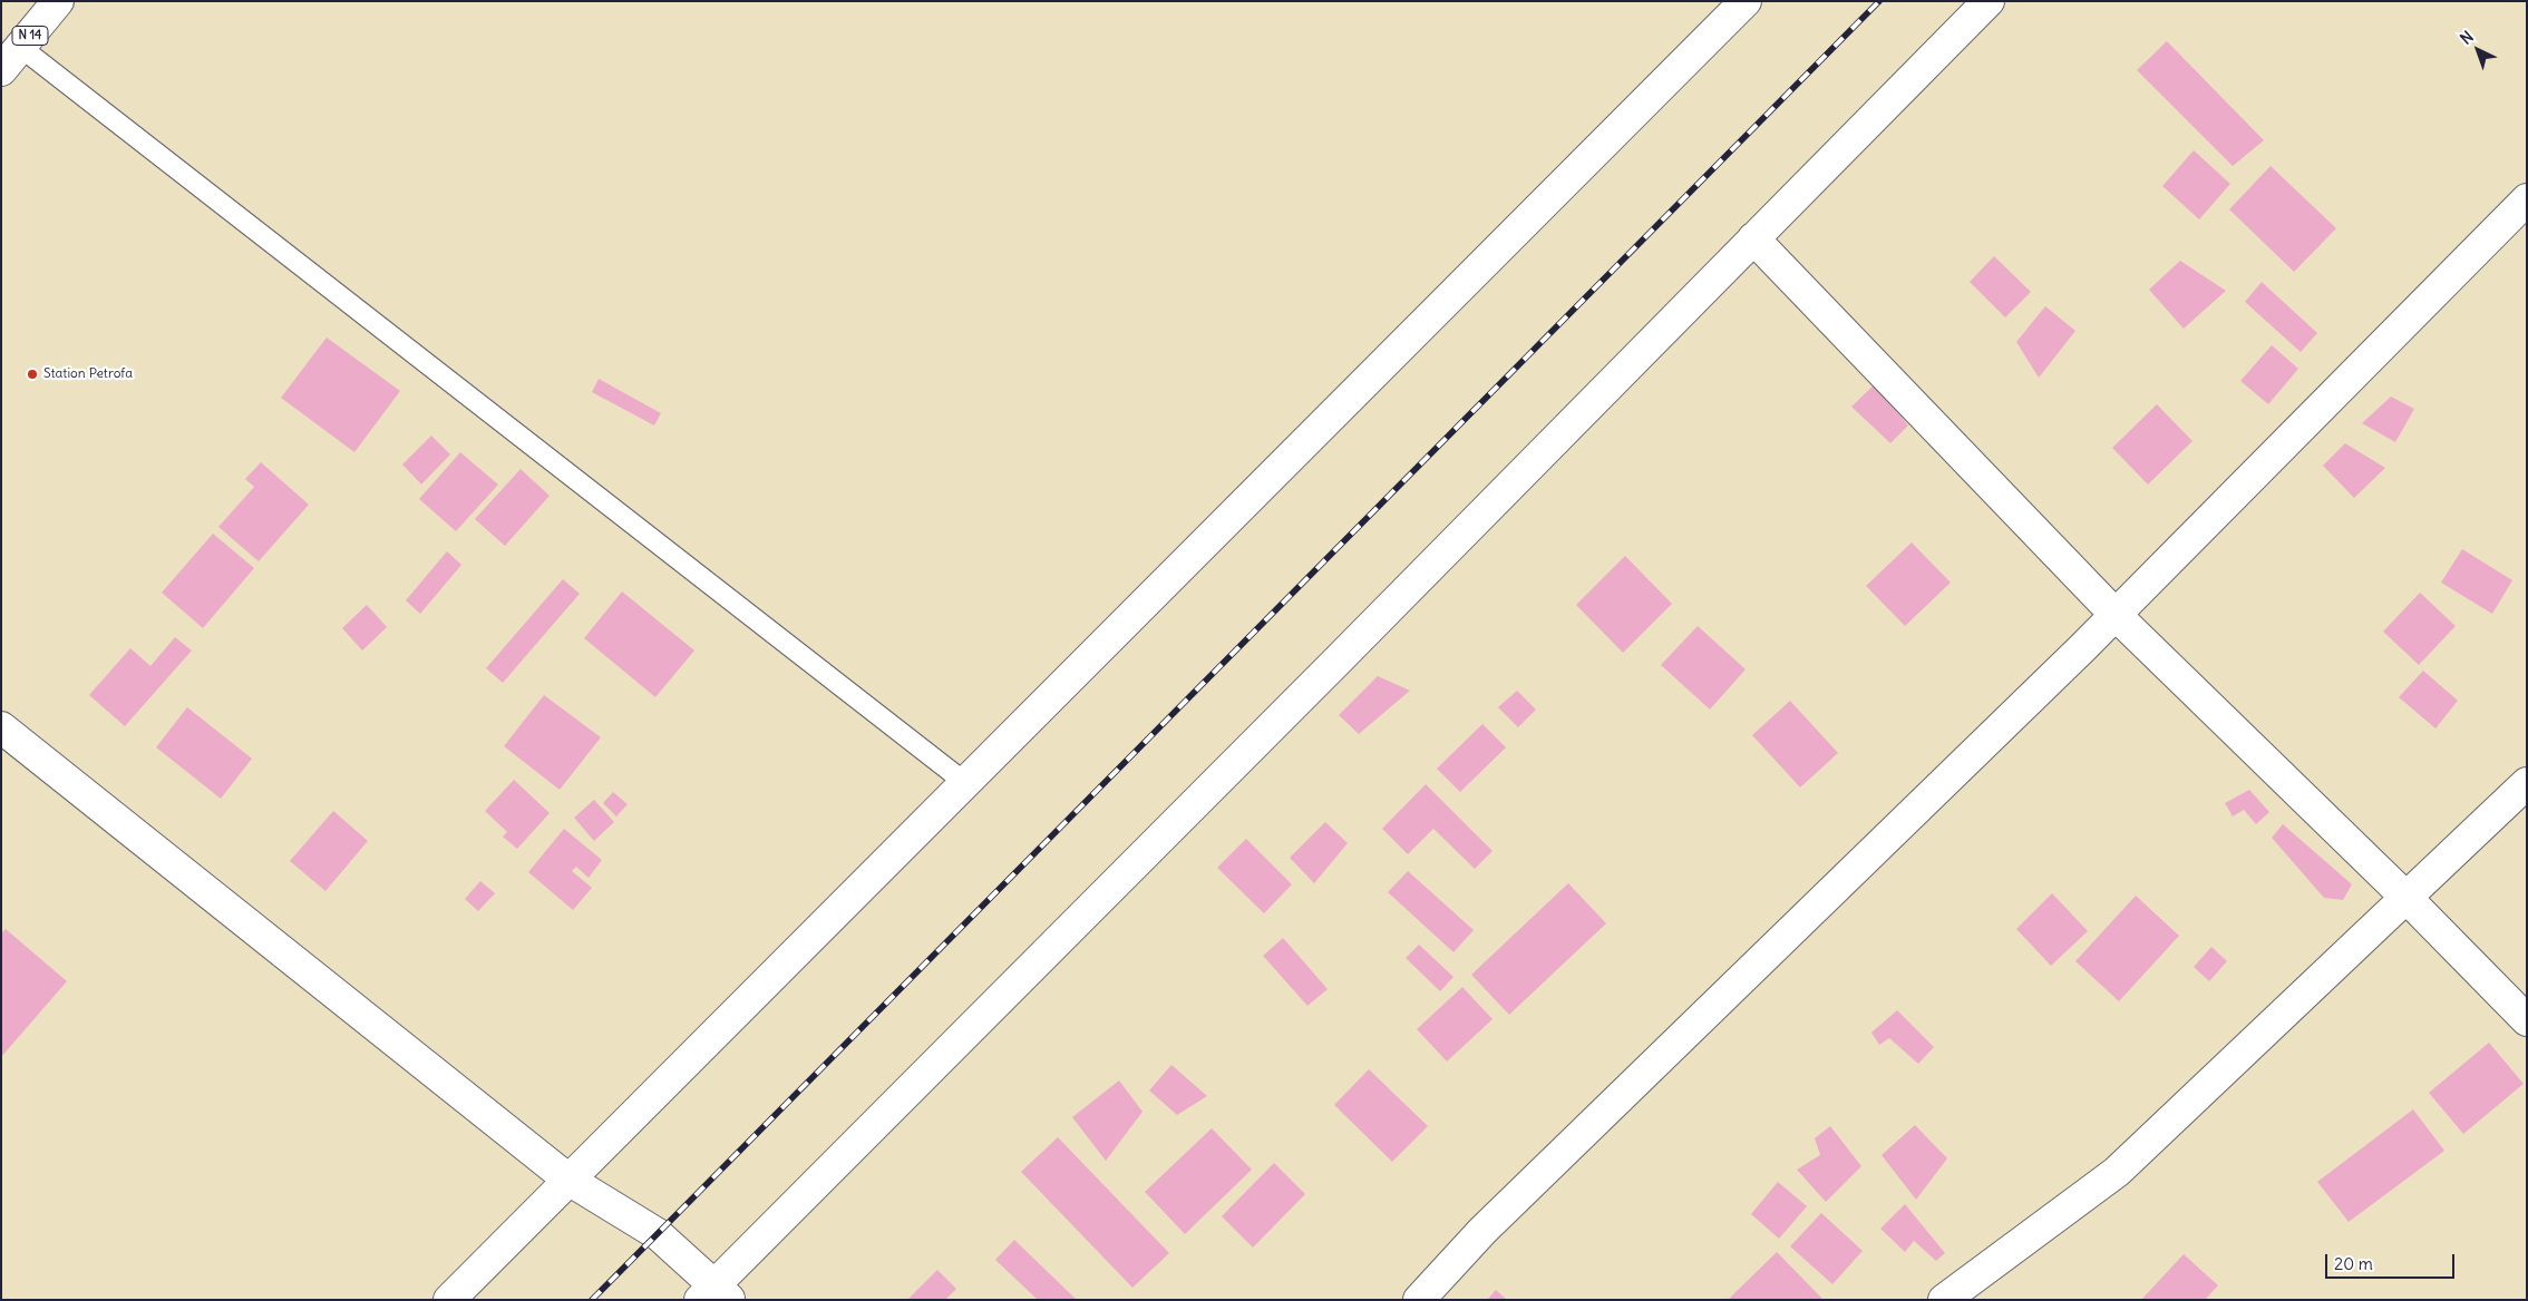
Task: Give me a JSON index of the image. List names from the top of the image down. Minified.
{"streets":{"street":["N 14"]},"places":["Station Petrofa"],"scale_bar":"20 m","north":"top left"}
